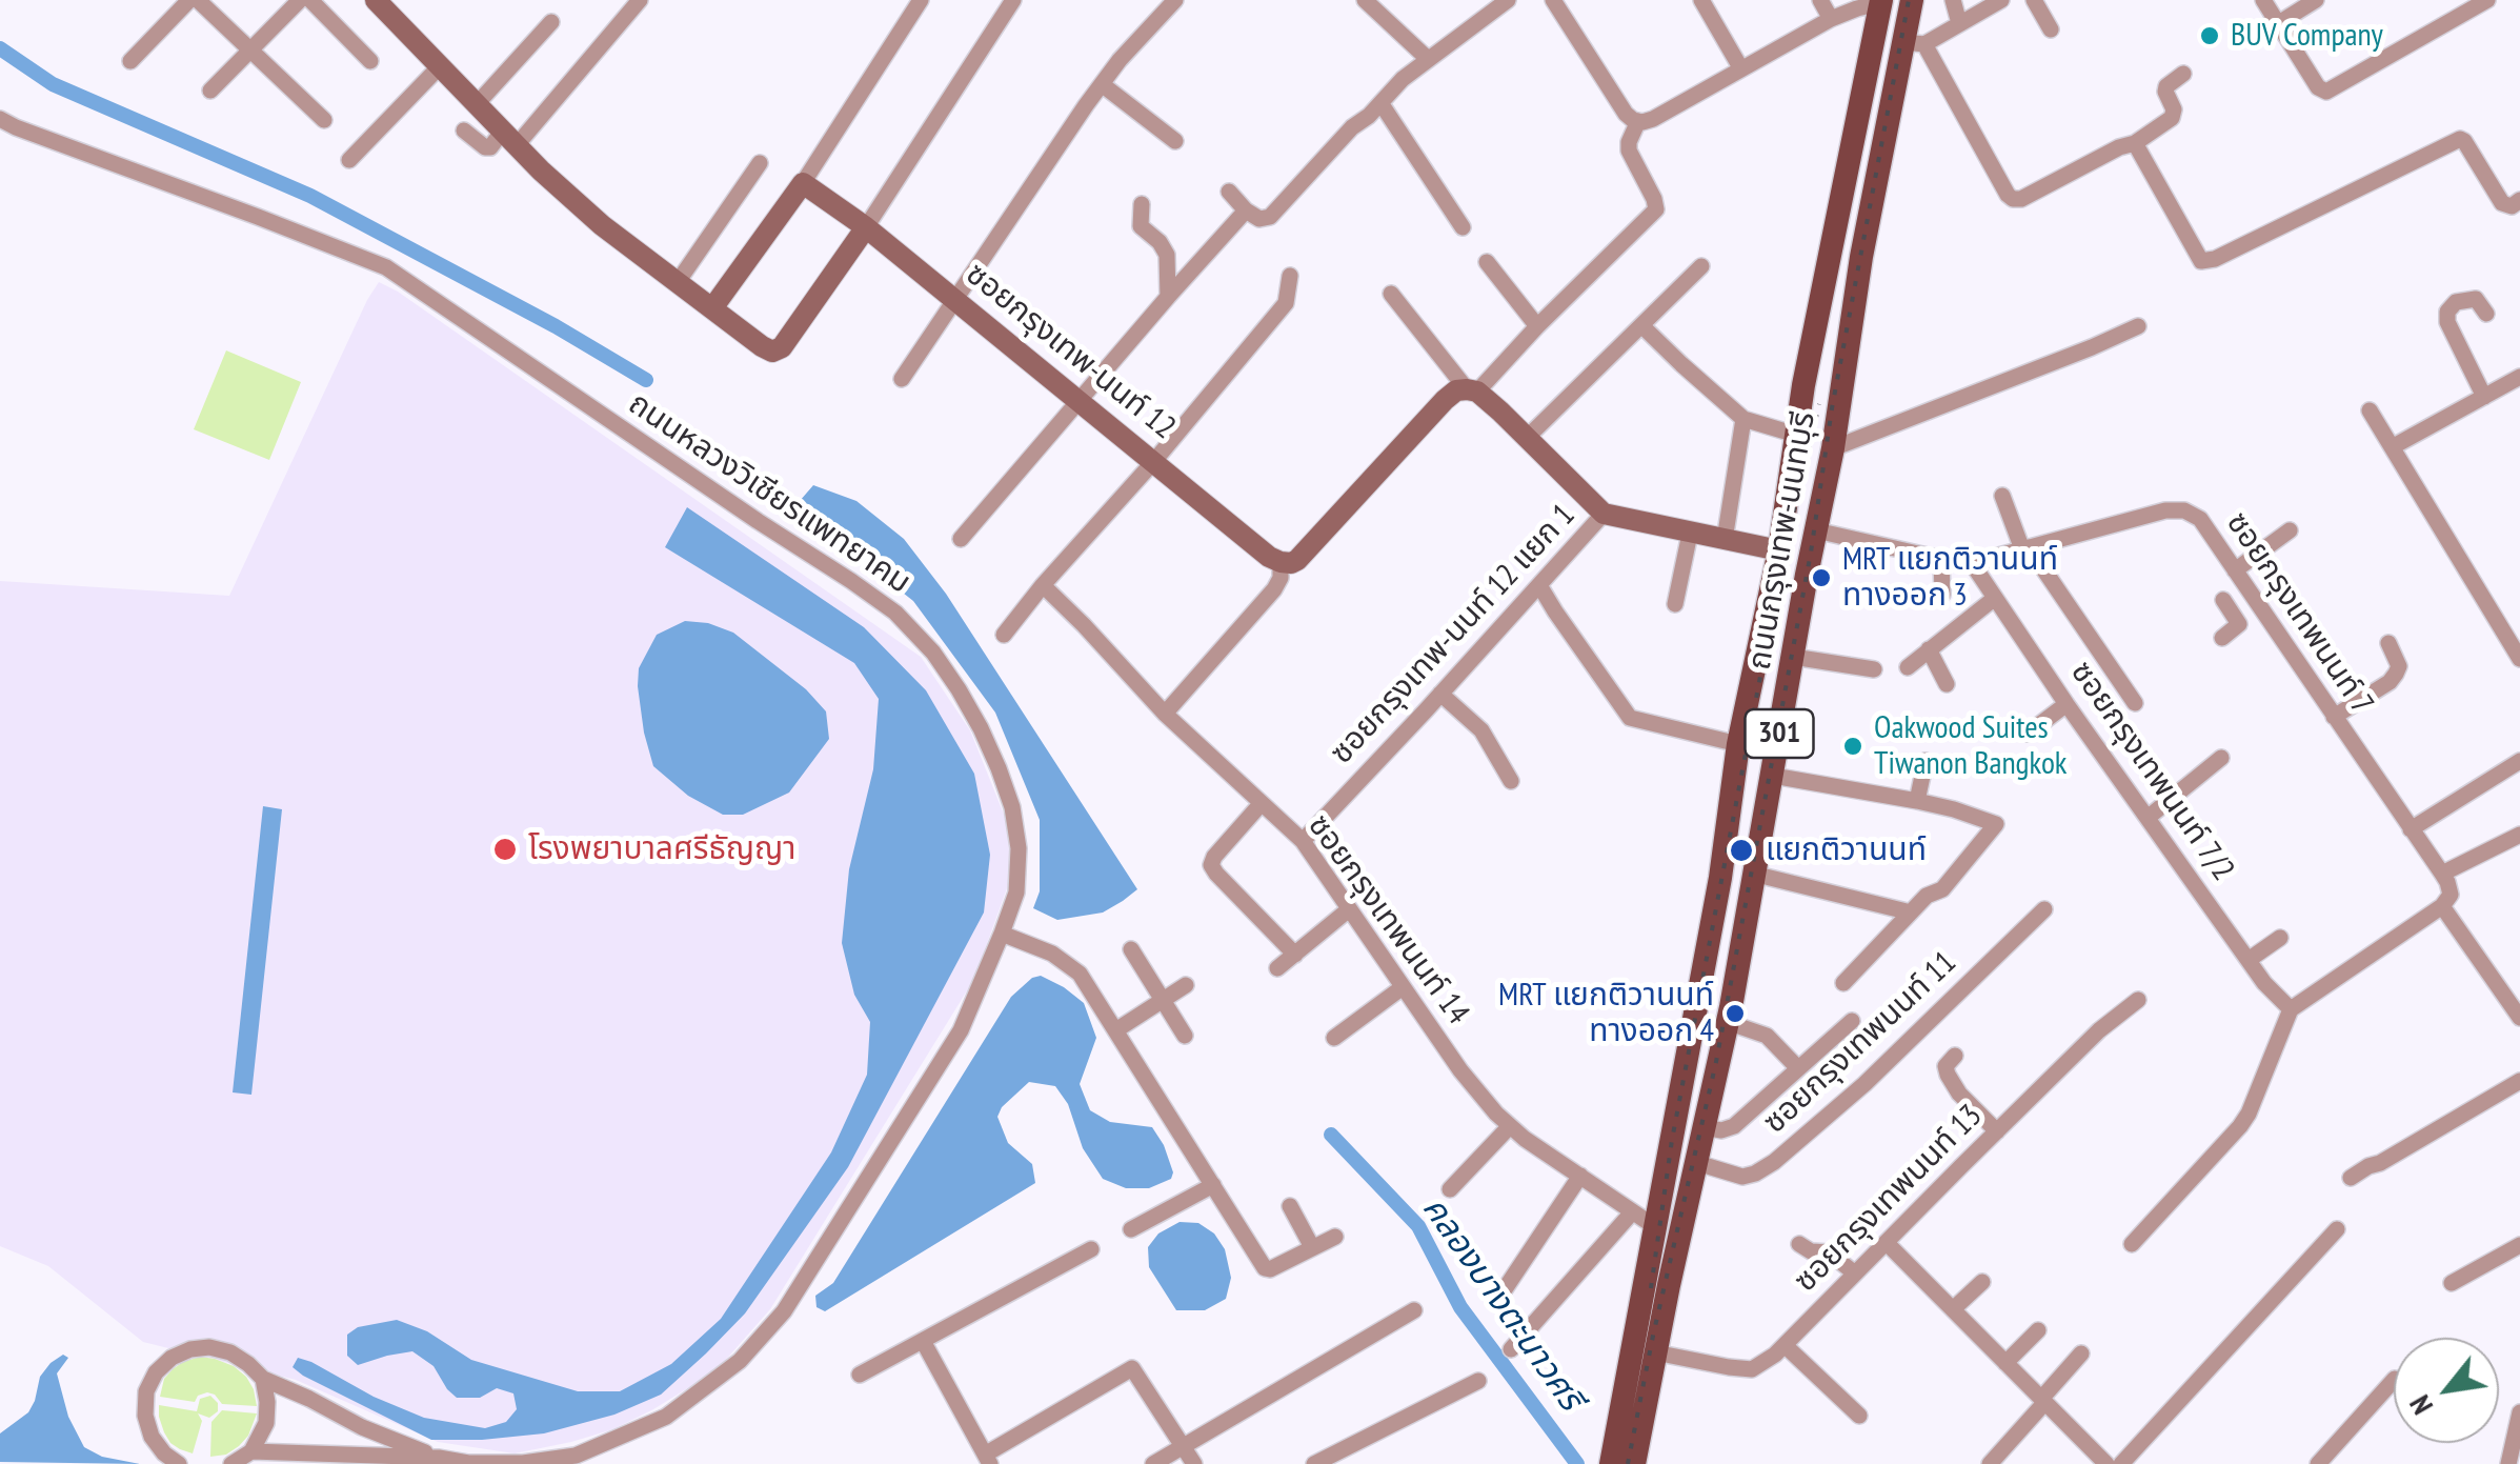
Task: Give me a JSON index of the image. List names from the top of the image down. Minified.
{"streets":{"main road":["ถนนกรุงเทพ-นนทบุรี","301"],"street":["ซอยกรุงเทพ-นนท์ 12","ถนนหลวงวิเชียรแพทยาคม","ซอยกรุงเทพนนท์ 7","ซอยกรุงเทพ-นนท์ 12 แยก 1","ซอยกรุงเทพนนท์ 7/2","ซอยกรุงเทพนนท์ 14","ซอยกรุงเทพนนท์ 11","ซอยกรุงเทพนนท์ 13"]},"crossings":[["ถนนกรุงเทพ-นนทบุรี","ซอยกรุงเทพนนท์ 7"],["ถนนกรุงเทพ-นนทบุรี","ซอยกรุงเทพนนท์ 14"],["ถนนกรุงเทพ-นนทบุรี","ซอยกรุงเทพนนท์ 11"],["ถนนกรุงเทพ-นนทบุรี","ซอยกรุงเทพนนท์ 13"],["ซอยกรุงเทพนนท์ 7","ซอยกรุงเทพนนท์ 7/2"],["ซอยกรุงเทพ-นนท์ 12 แยก 1","ซอยกรุงเทพนนท์ 14"]],"water":["คลองบางตะนาวศรี"],"places":["BUV Company","MRT แยกติวานนท์ ทางออก 3","Oakwood Suites Tiwanon Bangkok","โรงพยาบาลศรีธัญญา","แยกติวานนท์","MRT แยกติวานนท์ ทางออก 4"],"north":"bottom left"}
